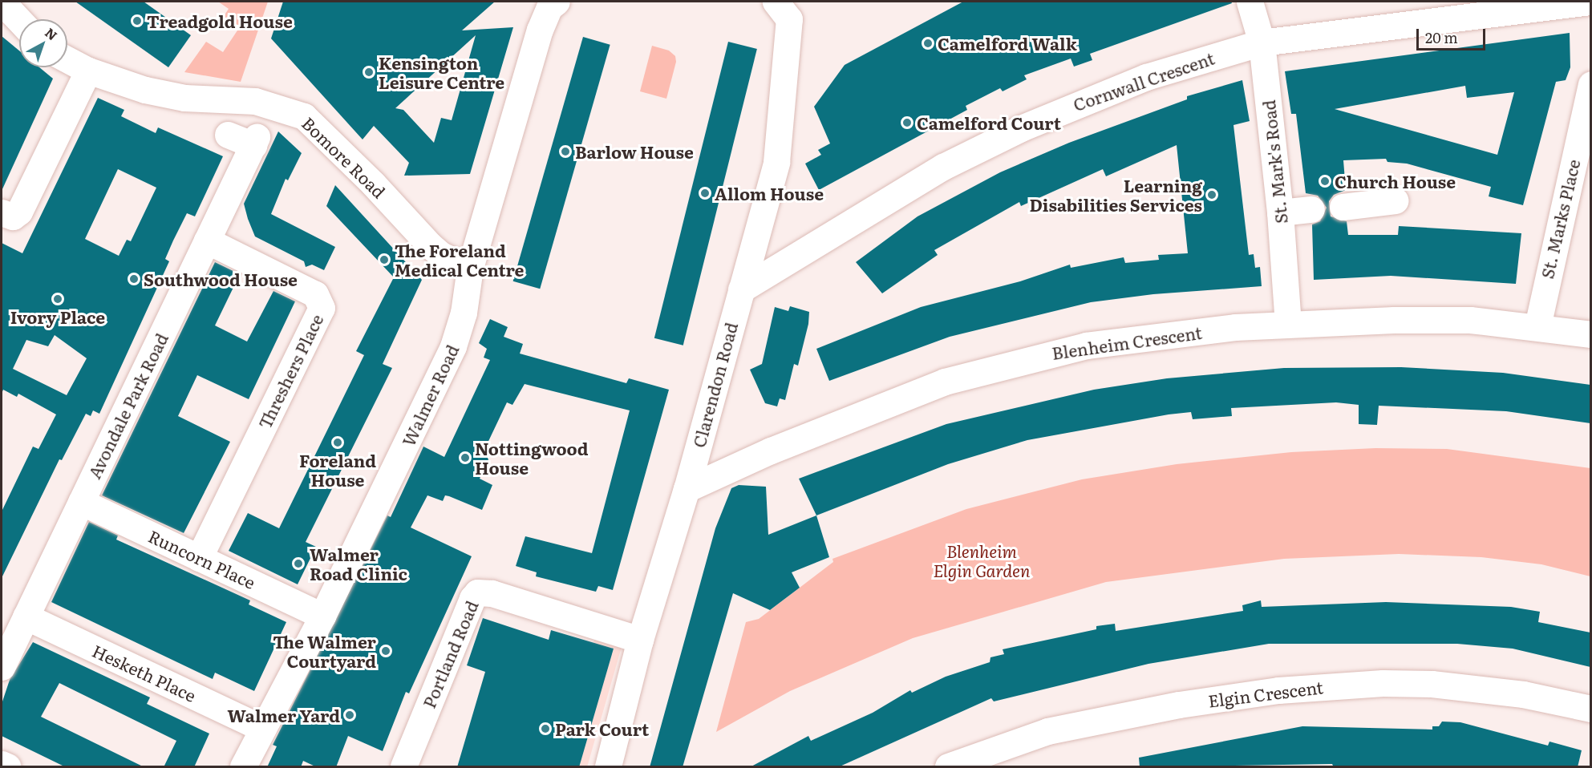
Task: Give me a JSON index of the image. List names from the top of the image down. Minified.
{"streets":{"street":["Cornwall Crescent","Bomore Road","St. Mark's Road","St. Marks Place","Blenheim Crescent","Threshers Place","Clarendon Road","Walmer Road","Avondale Park Road","Runcorn Place","Portland Road","Hesketh Place","Elgin Crescent"]},"crossings":[["Cornwall Crescent","St. Mark's Road"],["Cornwall Crescent","Clarendon Road"],["Bomore Road","Walmer Road"],["St. Mark's Road","Blenheim Crescent"],["St. Marks Place","Blenheim Crescent"],["Blenheim Crescent","Clarendon Road"],["Threshers Place","Avondale Park Road"],["Threshers Place","Runcorn Place"],["Clarendon Road","Portland Road"],["Walmer Road","Runcorn Place"],["Walmer Road","Hesketh Place"],["Avondale Park Road","Runcorn Place"],["Avondale Park Road","Hesketh Place"]],"parks":["Blenheim Elgin Garden"],"places":["Treadgold House","Camelford Walk","Kensington Leisure Centre","Camelford Court","Barlow House","Church House","Allom House","Learning Disabilities Services","The Foreland Medical Centre","Southwood House","Ivory Place","Foreland House","Nottingwood House","Walmer Road Clinic","The Walmer Courtyard","Walmer Yard","Park Court"],"scale_bar":"20 m","north":"top right"}
